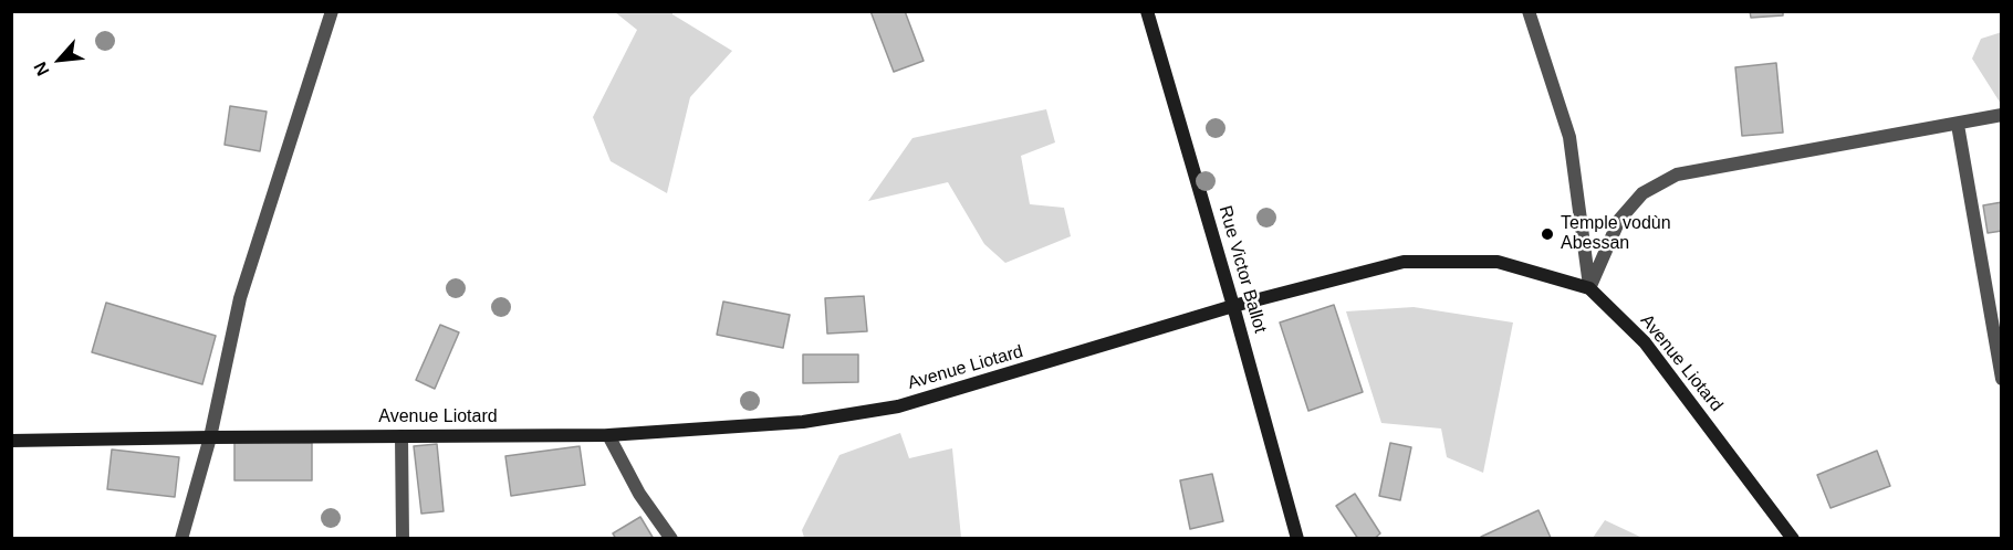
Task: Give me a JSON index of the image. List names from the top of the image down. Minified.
{"streets":{"street":["Rue Victor Ballot","Avenue Liotard"]},"crossings":[["Rue Victor Ballot","Avenue Liotard"]],"places":["Temple vodùn Abessan"],"north":"bottom left"}
